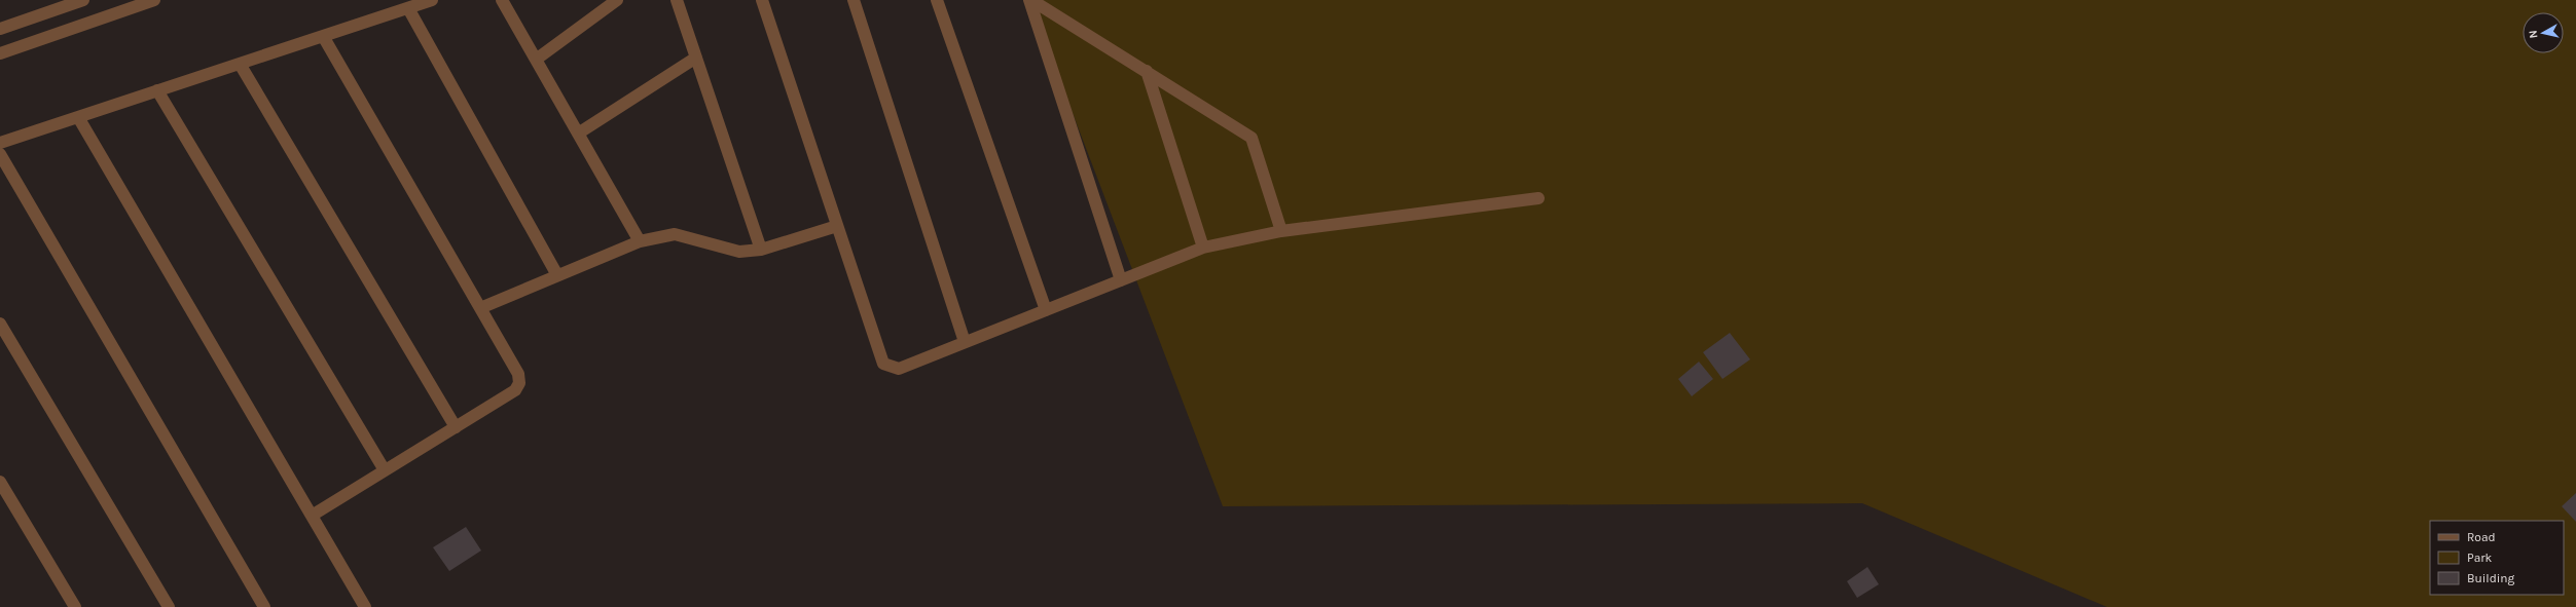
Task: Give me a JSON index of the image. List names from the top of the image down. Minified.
{"legend":["Road","Park","Building"],"north":"left"}
